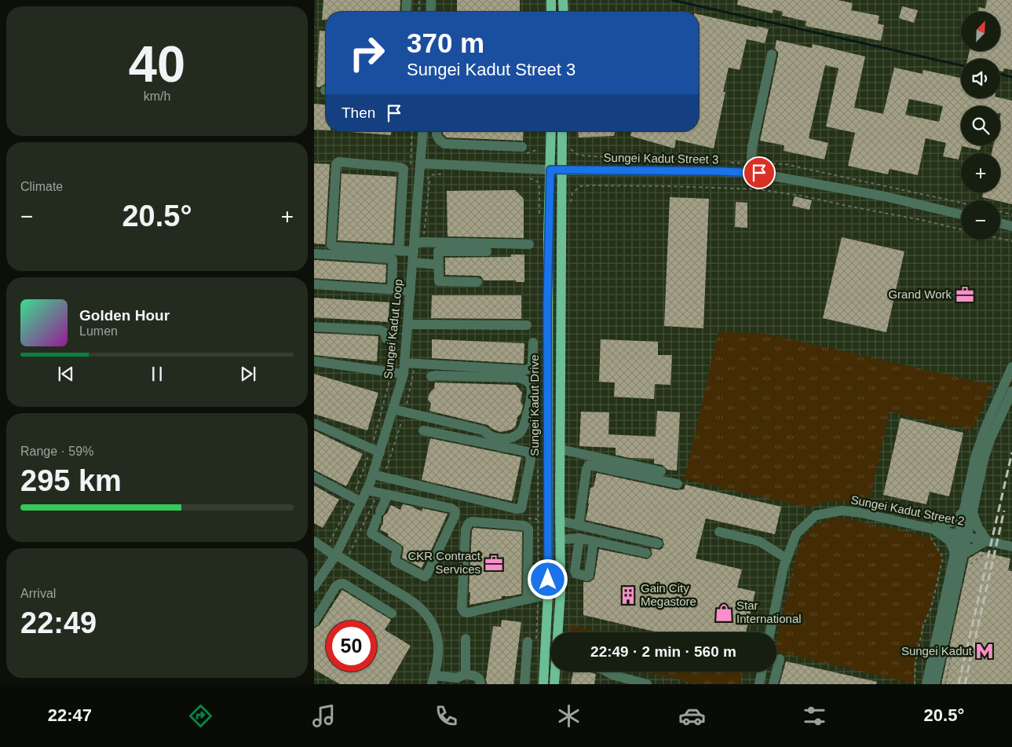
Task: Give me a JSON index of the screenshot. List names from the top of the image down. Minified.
{"streets":{"main road":["Sungei Kadut Drive"],"street":["Sungei Kadut Street 3","Sungei Kadut Loop","Sungei Kadut Street 2"]},"crossings":[["Sungei Kadut Street 3","Sungei Kadut Loop"],["Sungei Kadut Street 3","Sungei Kadut Drive"]],"places":{"office":["Grand Work","CKR Contract Services"],"building":["Gain City Megastore"],"shop":["Star International"],"metro station":["Sungei Kadut"]},"north":"top right","page":{"tile":[["40","km/h"],"Climate",["Range · 59%","295 km"],["Arrival","22:49"]],"map_buttons":["+","−"],"turn":["370 m","Sungei Kadut Street 3"],"then":"Then","heat":["−","20.5°","+"],"song":["Golden Hour","Lumen"],"limit":"50","trip":"22:49 · 2 min · 560 m","tabs":["22:47","20.5°"]}}
